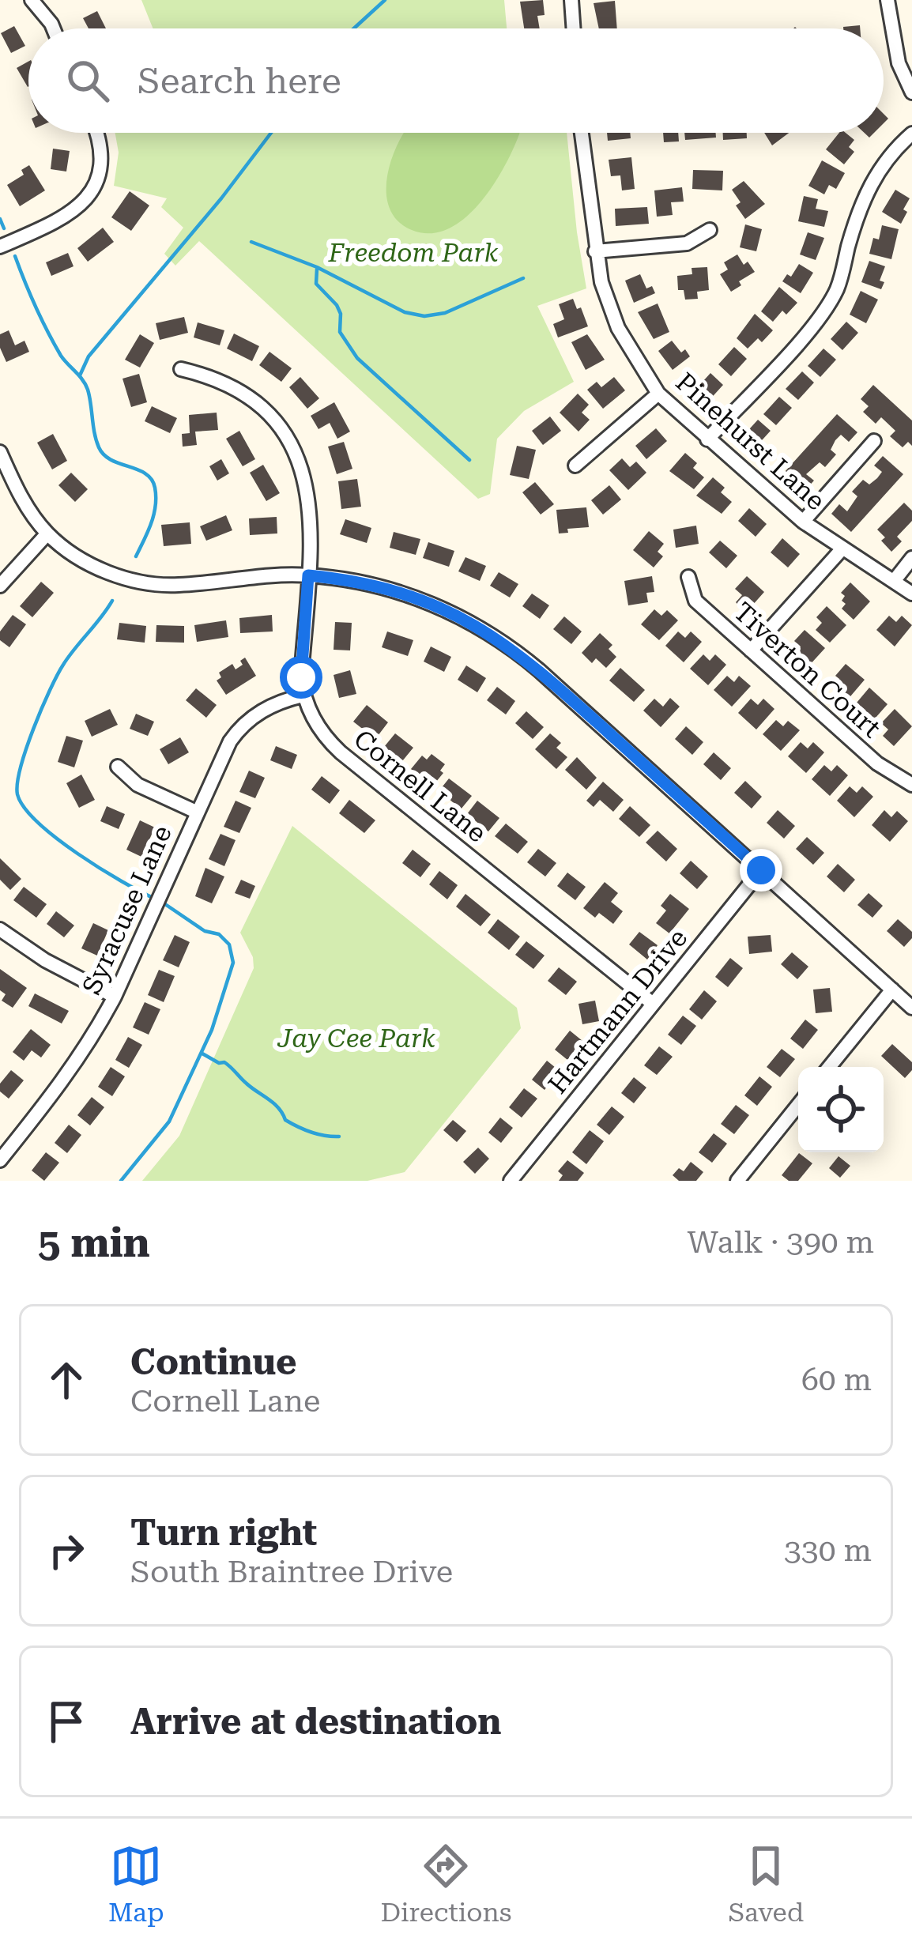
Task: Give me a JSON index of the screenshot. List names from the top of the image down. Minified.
{"streets":{"street":["Pinehurst Lane","Tiverton Court","Cornell Lane","Syracuse Lane","Hartmann Drive"]},"crossings":[["Cornell Lane","Syracuse Lane"],["Cornell Lane","Hartmann Drive"]],"parks":["Freedom Park","Jay Cee Park"],"page":{"search":"Search here","heading":["5 min","Walk · 390 m"],"list":[["Continue","Cornell Lane","60 m"],["Turn right","South Braintree Drive","330 m"],"Arrive at destination"],"nav":["Map","Directions","Saved"]}}
